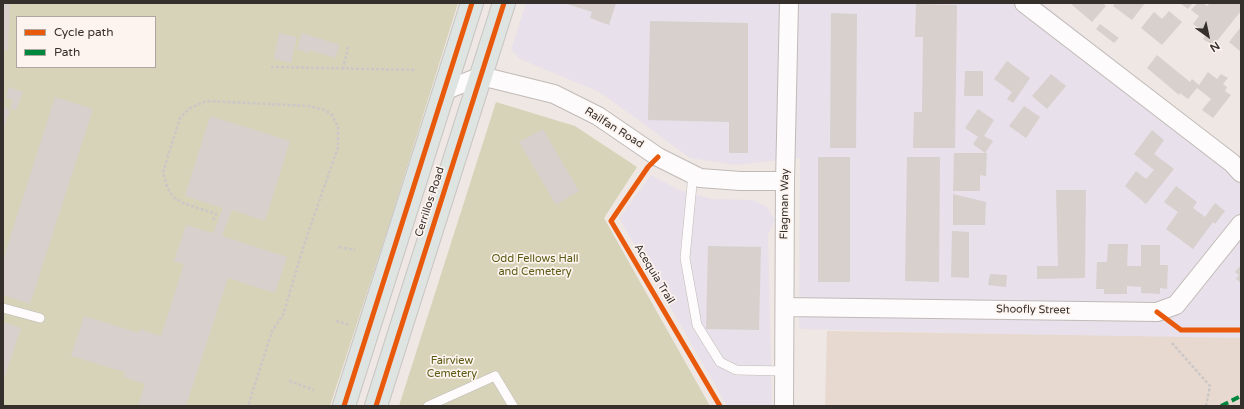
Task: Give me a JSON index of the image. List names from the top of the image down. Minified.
{"streets":{"main road":["Cerrillos Road"],"street":["Railfan Road","Flagman Way","Shoofly Street"],"cycle path":["Acequia Trail"]},"crossings":[["Railfan Road","Cerrillos Road"],["Railfan Road","Flagman Way"],["Flagman Way","Shoofly Street"]],"parks":["Odd Fellows Hall and Cemetery","Fairview Cemetery"],"legend":["Cycle path","Path"],"north":"bottom right"}
